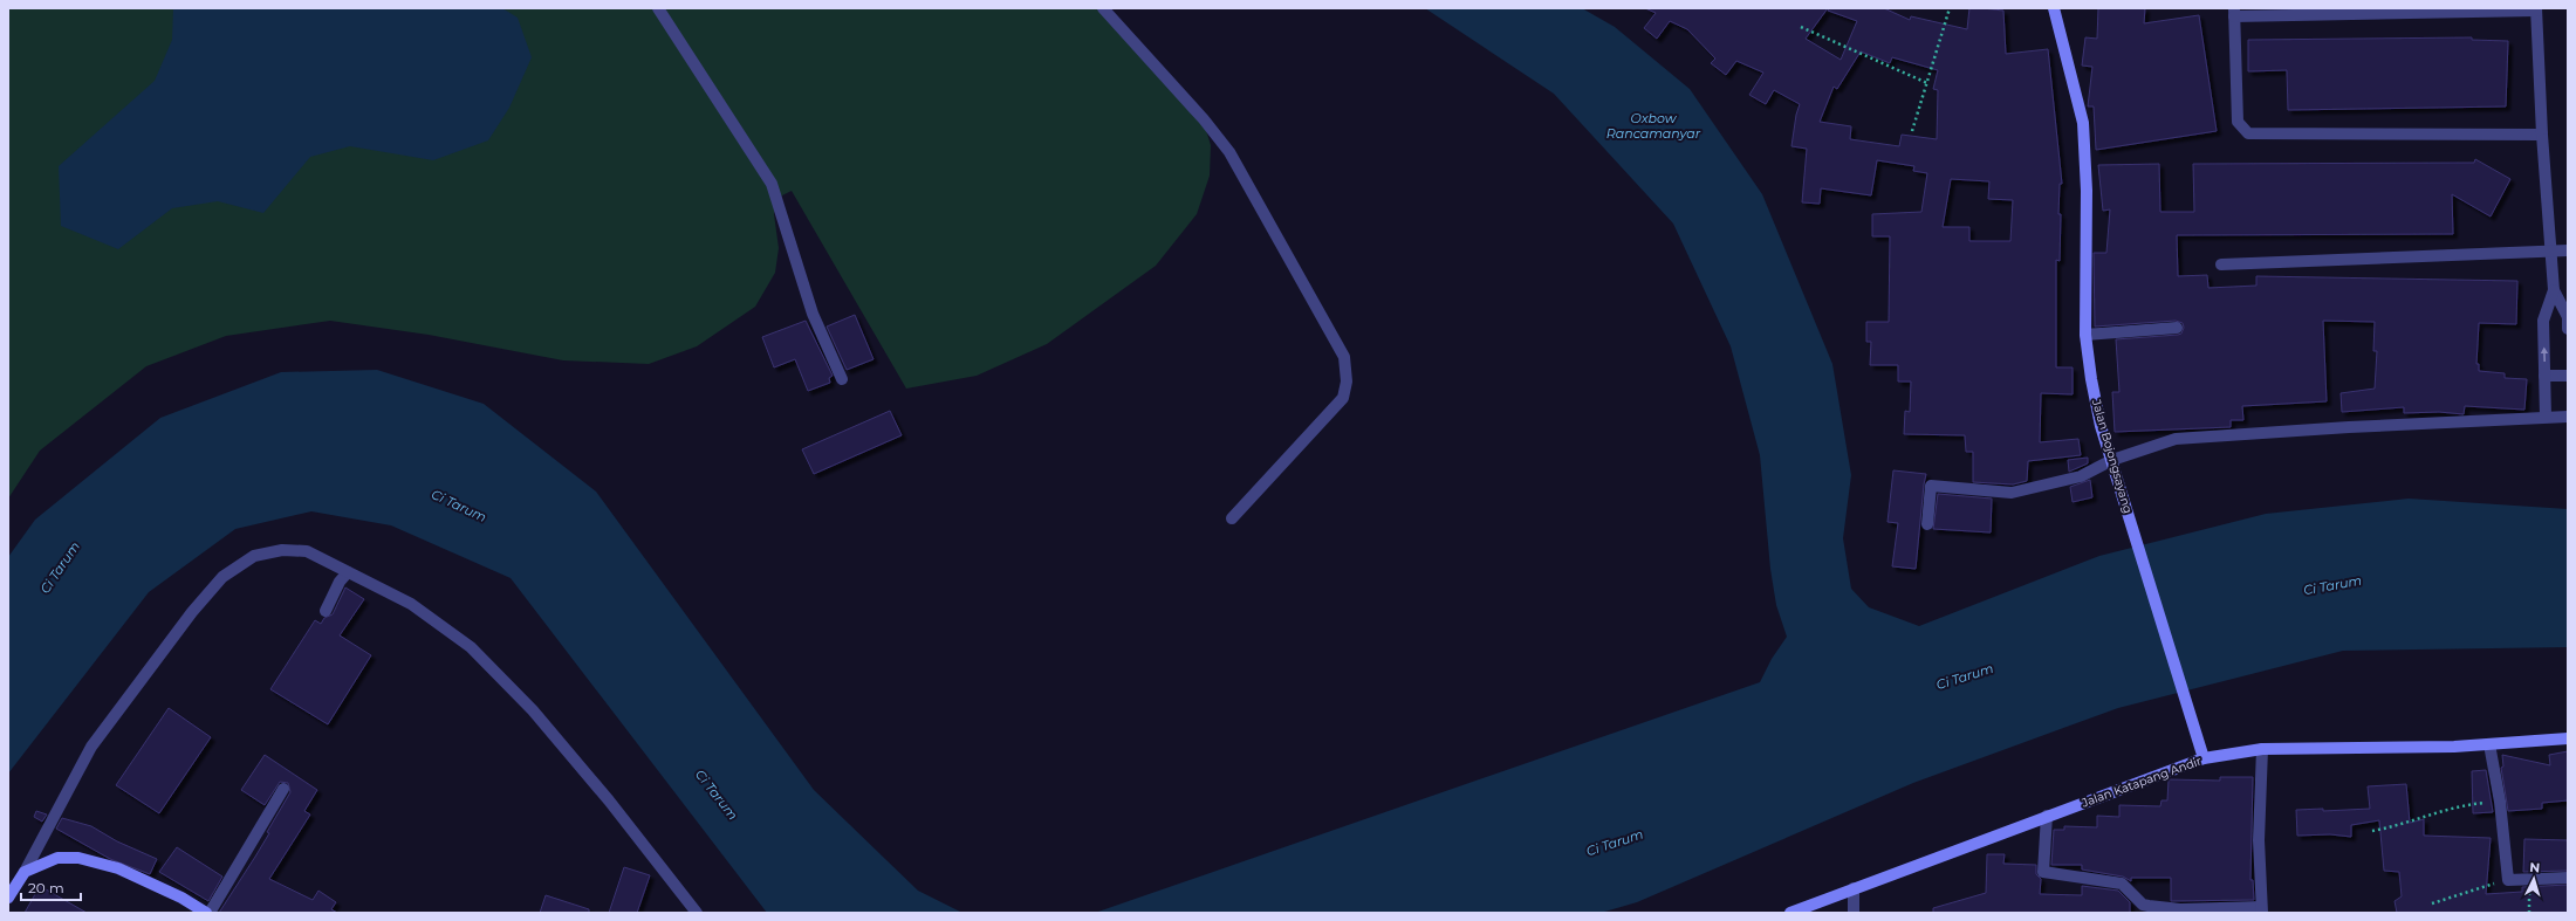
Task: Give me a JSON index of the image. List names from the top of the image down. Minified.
{"streets":{"street":["Jalan Bojongsayang","Jalan Katapang Andir"]},"crossings":[["Jalan Bojongsayang","Jalan Katapang Andir"]],"water":["Oxbow Rancamanyar","Ci Tarum"],"scale_bar":"20 m","north":"top"}
